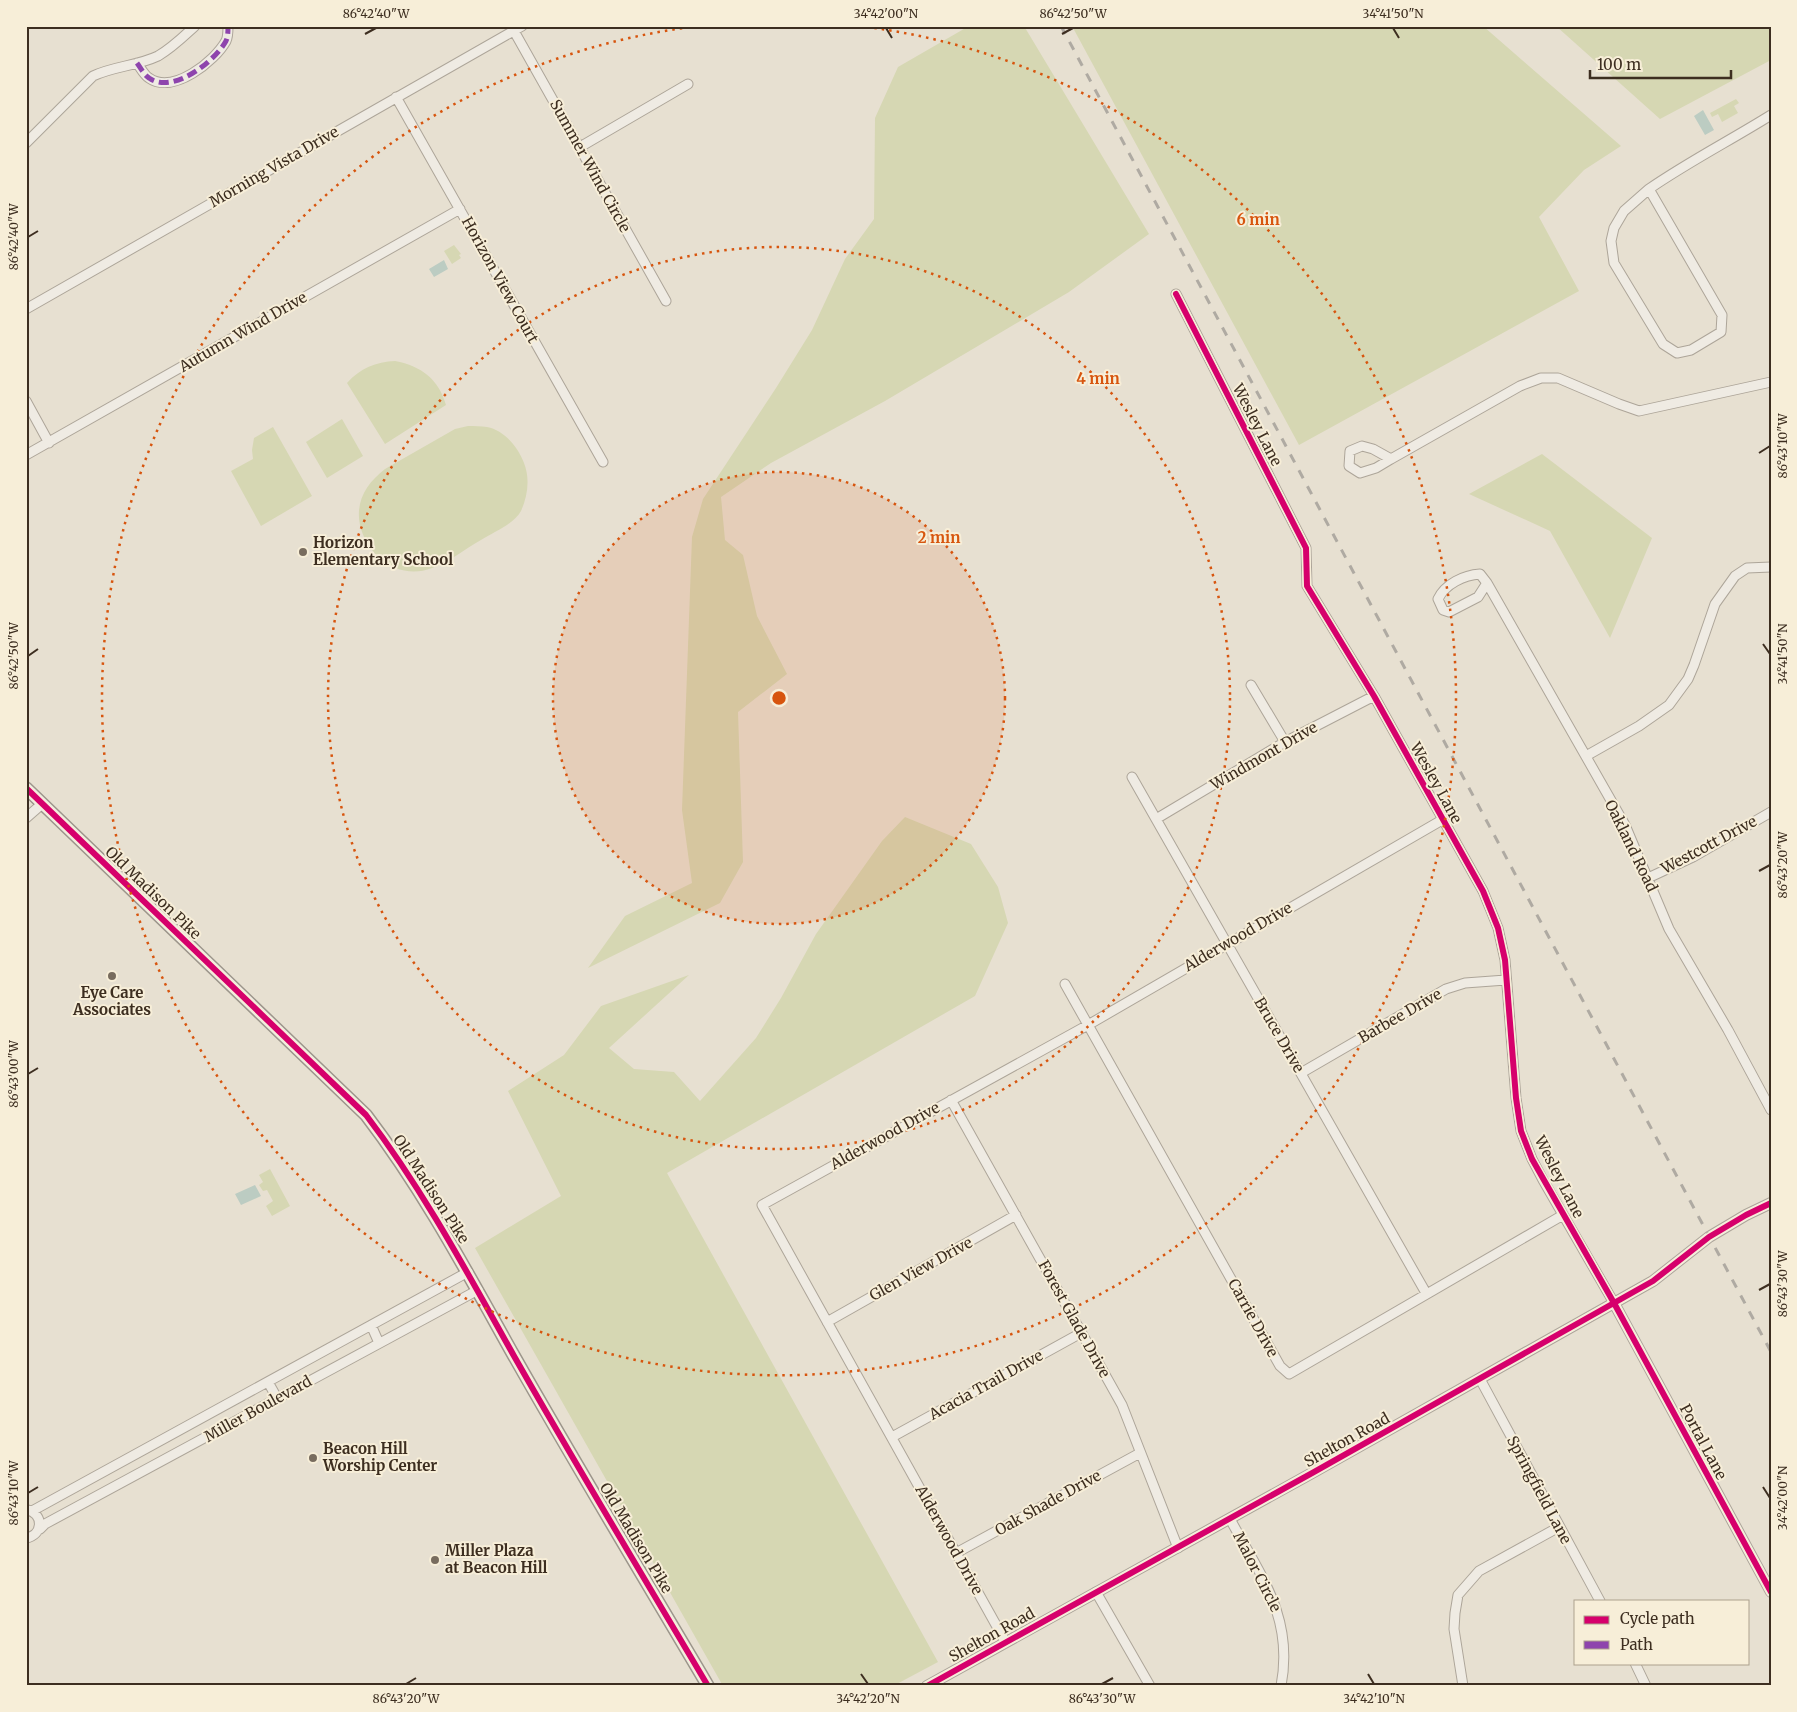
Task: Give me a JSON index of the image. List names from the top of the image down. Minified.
{"streets":{"main road":["Old Madison Pike"],"street":["Summer Wind Circle","Morning Vista Drive","Horizon View Court","Autumn Wind Drive","Wesley Lane","Windmont Drive","Westcott Drive","Oakland Road","Alderwood Drive","Barbee Drive","Bruce Drive","Glen View Drive","Carrie Drive","Forest Glade Drive","Acacia Trail Drive","Miller Boulevard","Shelton Road","Portal Lane","Springfield Lane","Oak Shade Drive","Malor Circle"]},"crossings":[["Summer Wind Circle","Morning Vista Drive"],["Morning Vista Drive","Horizon View Court"],["Horizon View Court","Autumn Wind Drive"],["Wesley Lane","Windmont Drive"],["Wesley Lane","Alderwood Drive"],["Wesley Lane","Barbee Drive"],["Wesley Lane","Carrie Drive"],["Wesley Lane","Shelton Road"],["Wesley Lane","Portal Lane"],["Windmont Drive","Bruce Drive"],["Westcott Drive","Oakland Road"],["Old Madison Pike","Miller Boulevard"],["Alderwood Drive","Bruce Drive"],["Alderwood Drive","Glen View Drive"],["Alderwood Drive","Carrie Drive"],["Alderwood Drive","Forest Glade Drive"],["Alderwood Drive","Acacia Trail Drive"],["Alderwood Drive","Shelton Road"],["Alderwood Drive","Oak Shade Drive"],["Barbee Drive","Bruce Drive"],["Bruce Drive","Carrie Drive"],["Glen View Drive","Forest Glade Drive"],["Forest Glade Drive","Acacia Trail Drive"],["Forest Glade Drive","Shelton Road"],["Forest Glade Drive","Oak Shade Drive"],["Shelton Road","Portal Lane"],["Shelton Road","Springfield Lane"],["Shelton Road","Malor Circle"]],"places":["Horizon Elementary School","Eye Care Associates","Beacon Hill Worship Center","Miller Plaza at Beacon Hill"],"legend":["Cycle path","Path"],"scale_bar":"100 m","coordinates":["86°42'40\"W","34°42'00\"N","86°42'50\"W","34°41'50\"N","86°43'10\"W","86°43'20\"W","86°43'00\"W","86°43'30\"W","34°42'20\"N","34°42'10\"N"],"rings":["6 min","4 min","2 min"]}
